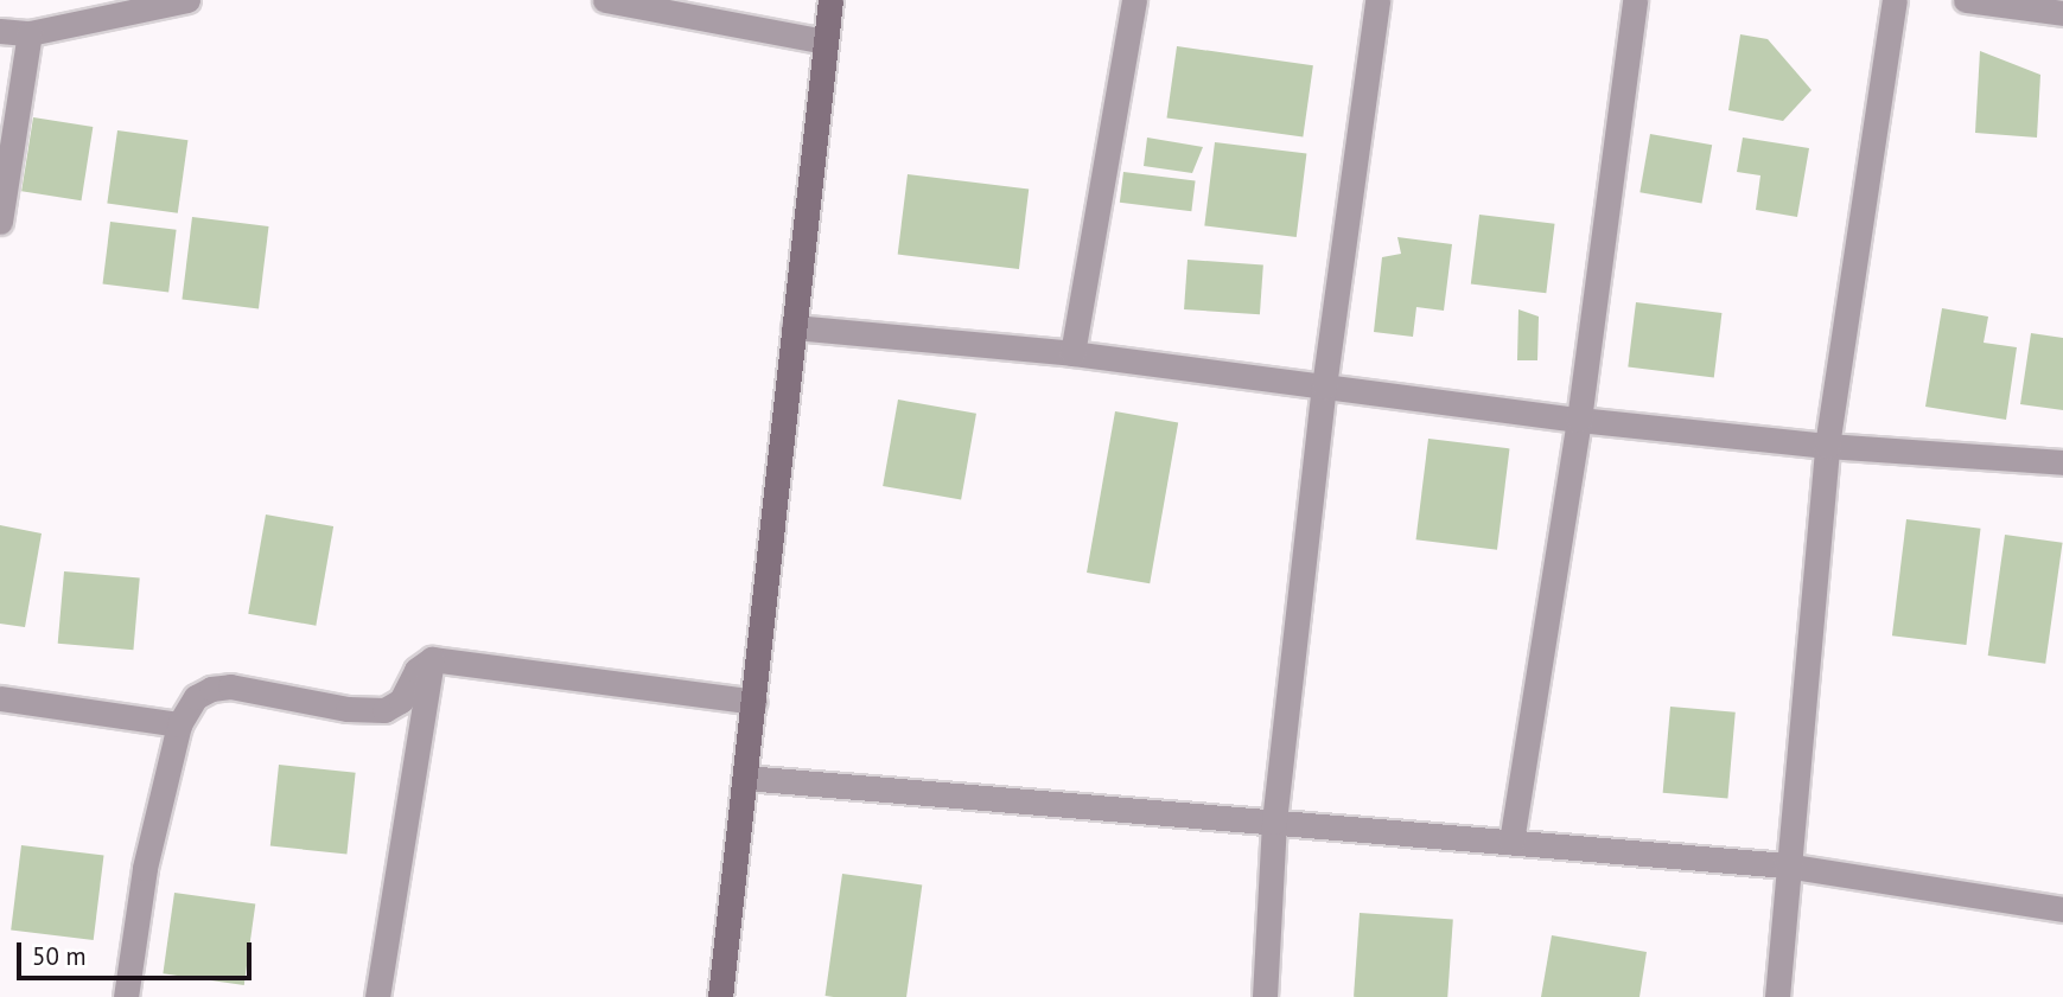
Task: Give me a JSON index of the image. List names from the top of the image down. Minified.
{"scale_bar":"50 m"}
